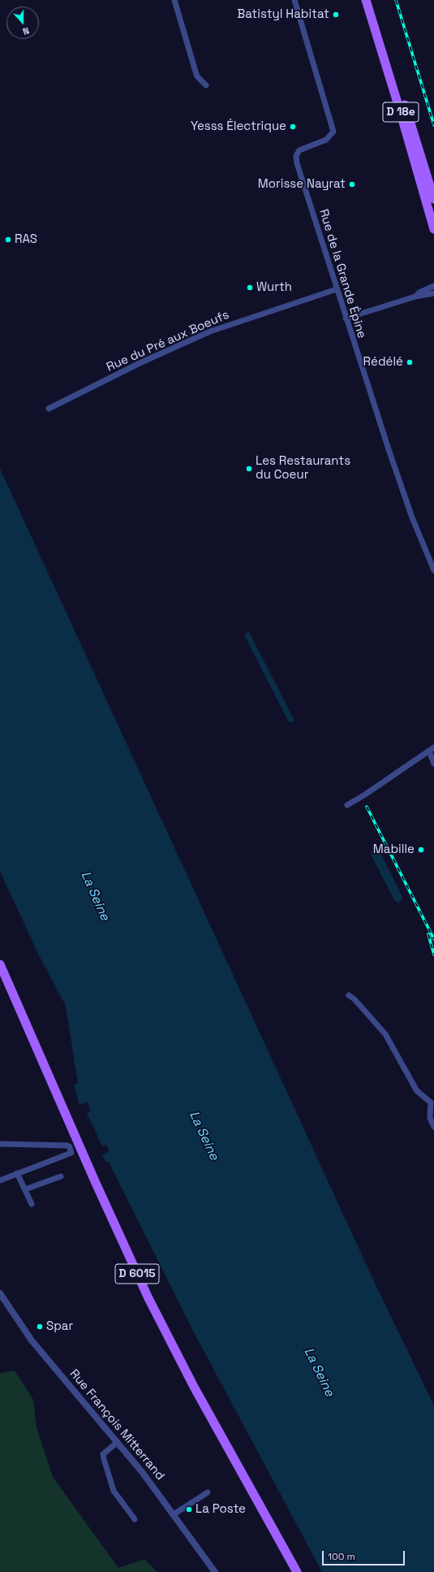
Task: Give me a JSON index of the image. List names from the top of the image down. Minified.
{"streets":{"main road":["D 18e","D 6015"],"street":["Rue de la Grande Épine","Rue du Pré aux Boeufs","Rue François Mitterrand"]},"crossings":[["Rue de la Grande Épine","Rue du Pré aux Boeufs"]],"water":["La Seine"],"places":["Batistyl Habitat","Yesss Électrique","Morisse Nayrat","RAS","Wurth","Rédélé","Les Restaurants du Coeur","Mabille","Spar","La Poste"],"scale_bar":"100 m","north":"bottom"}
